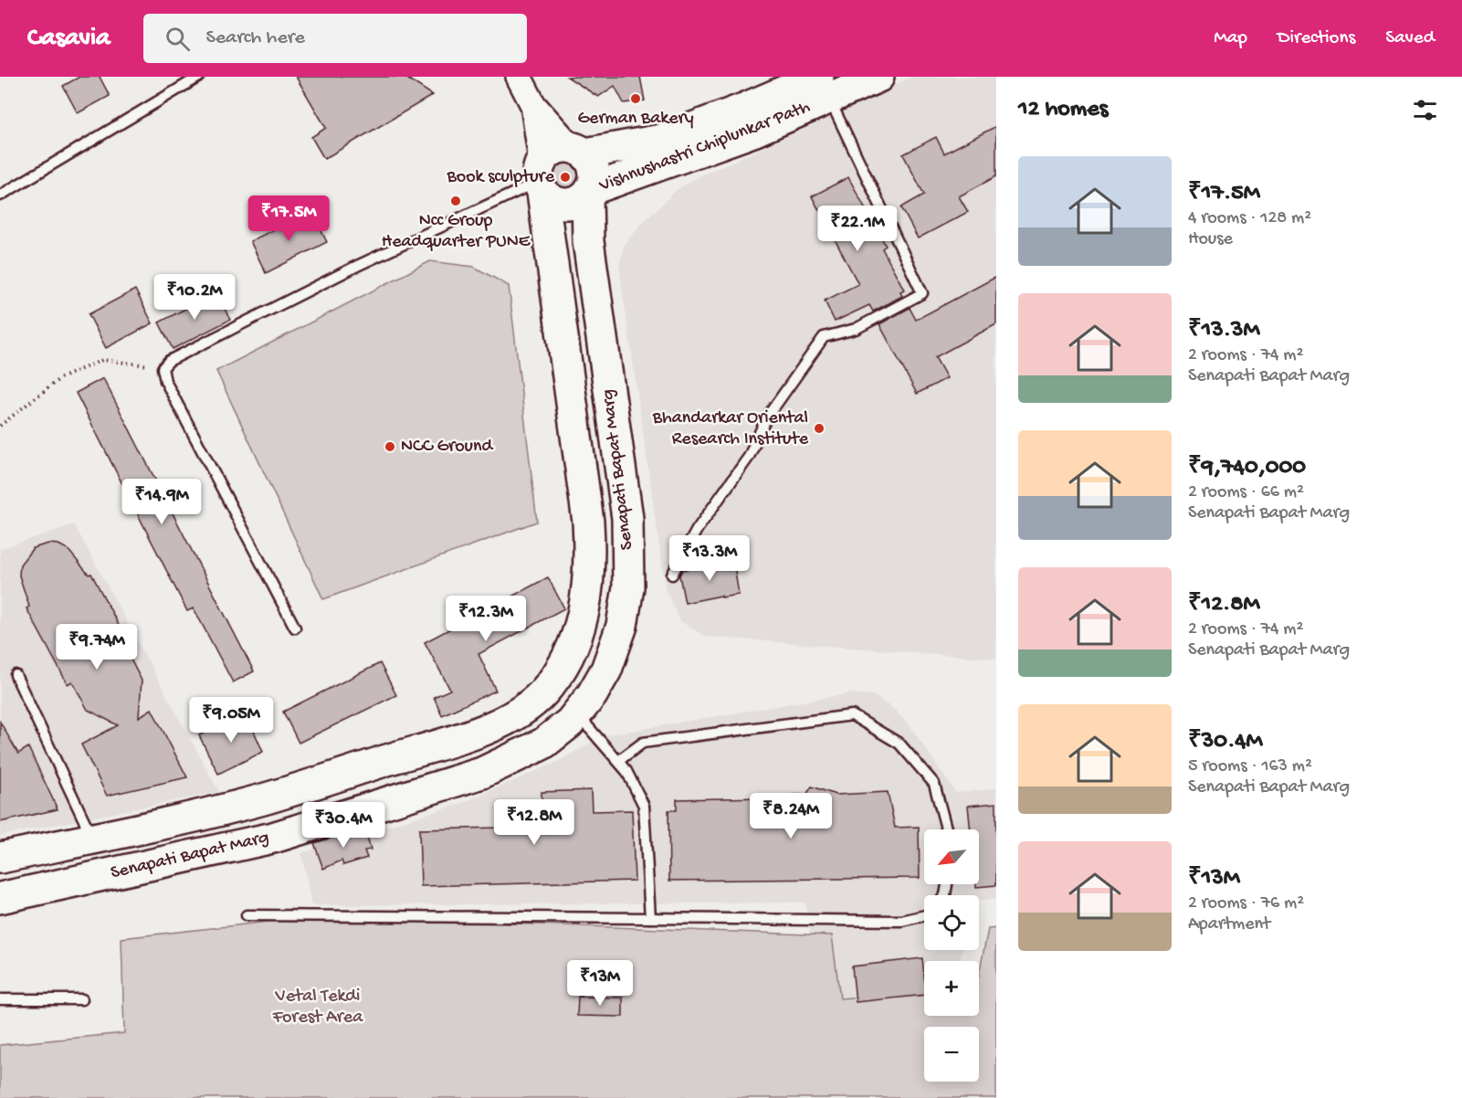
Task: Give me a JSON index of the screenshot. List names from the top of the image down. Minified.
{"streets":{"main road":["Vishnushastri Chiplunkar Path","Senapati Bapat Marg"]},"crossings":[["Vishnushastri Chiplunkar Path","Senapati Bapat Marg"]],"parks":["Vetal Tekdi Forest Area"],"places":["German Bakery","Book sculpture","Ncc Group Headquarter PUNE","Bhandarkar Oriental Research Institute","NCC Ground"],"north":"bottom left","page":{"header":"Casavia","search":"Search here","nav":["Map","Directions","Saved"],"heading":"12 homes","list":[{"name":"₹17.5M","note":"4 rooms · 128 m² · House"},{"name":"₹13.3M","note":"2 rooms · 74 m² · Senapati Bapat Marg"},{"name":"₹9,740,000","note":"2 rooms · 66 m² · Senapati Bapat Marg"},{"name":"₹12.8M","note":"2 rooms · 74 m² · Senapati Bapat Marg"},{"name":"₹30.4M","note":"5 rooms · 163 m² · Senapati Bapat Marg"},{"name":"₹13M","note":"2 rooms · 76 m² · Apartment"}],"price":["₹17.5M","₹22.1M","₹10.2M","₹14.9M","₹13.3M","₹12.3M","₹9.74M","₹9.05M","₹8.24M","₹12.8M","₹30.4M","₹13M"],"map_buttons":["+","−"]}}
